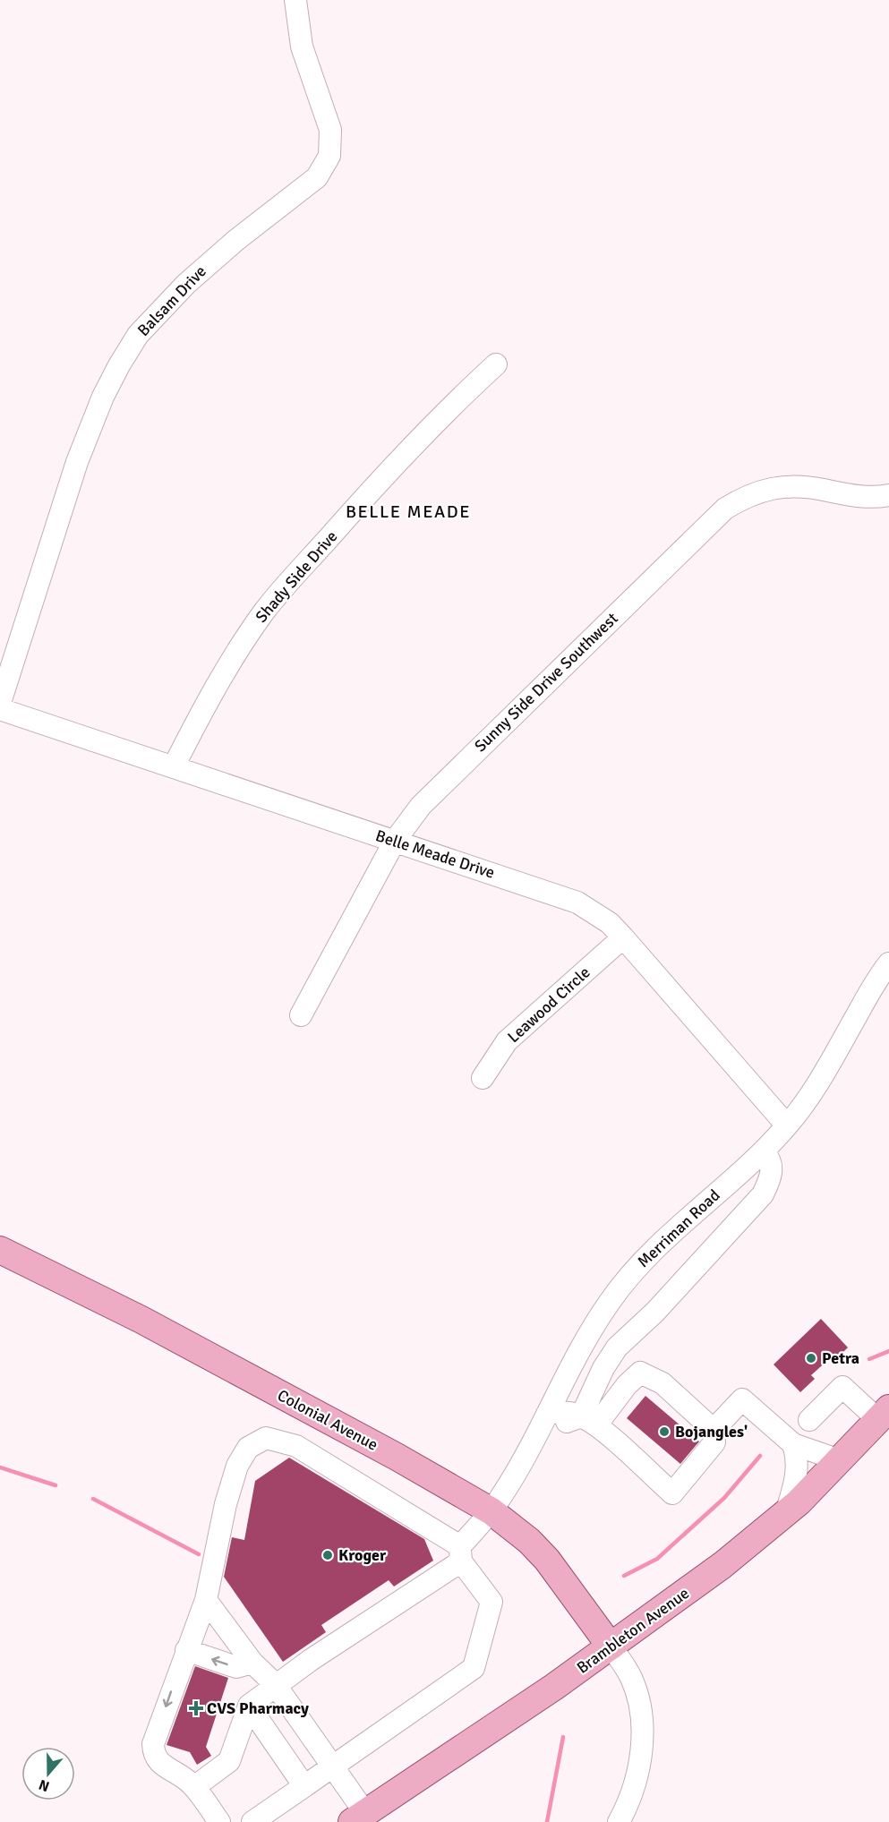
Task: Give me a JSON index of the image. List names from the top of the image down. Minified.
{"streets":{"main road":["Colonial Avenue","Brambleton Avenue"],"street":["Balsam Drive","Shady Side Drive","Sunny Side Drive Southwest","Belle Meade Drive","Leawood Circle","Merriman Road"]},"crossings":[["Shady Side Drive","Belle Meade Drive"],["Sunny Side Drive Southwest","Belle Meade Drive"],["Belle Meade Drive","Leawood Circle"],["Belle Meade Drive","Merriman Road"],["Merriman Road","Colonial Avenue"],["Colonial Avenue","Brambleton Avenue"]],"districts":["BELLE MEADE"],"places":{"other":["Petra","Bojangles'","Kroger"],"health":["CVS Pharmacy"]},"north":"bottom"}
